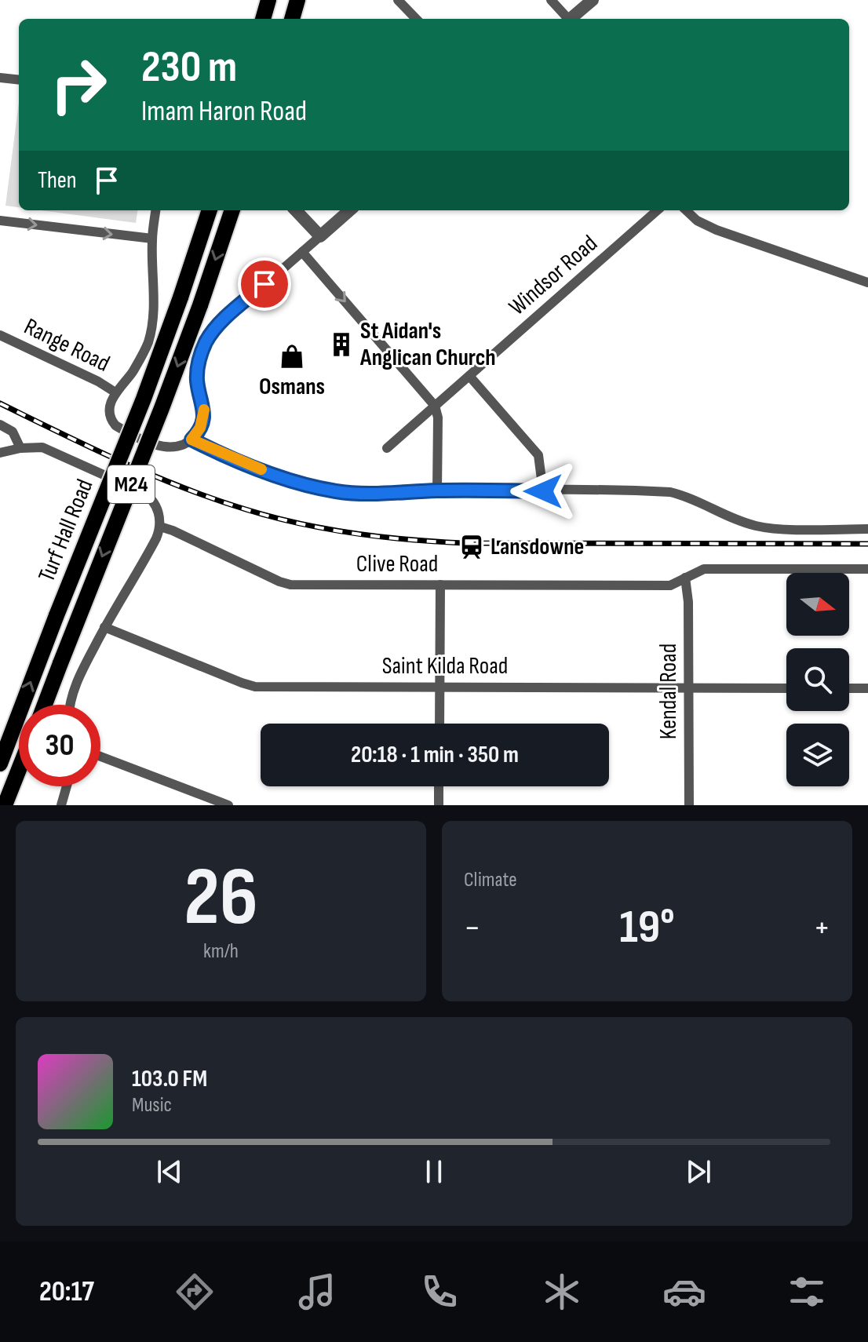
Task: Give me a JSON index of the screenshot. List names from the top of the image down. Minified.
{"streets":{"main road":["M24","Turf Hall Road"],"street":["Windsor Road","Range Road","Clive Road","Saint Kilda Road","Kendal Road"]},"crossings":[["Clive Road","Kendal Road"],["Saint Kilda Road","Kendal Road"]],"places":{"building":["St Aidan's Anglican Church"],"shop":["Osmans"],"station":["Lansdowne"]},"north":"right","page":{"turn":["230 m","Imam Haron Road"],"then":"Then","limit":"30","trip":"20:18 · 1 min · 350 m","tile":[["26","km/h"],"Climate"],"heat":["−","19°","+"],"song":["103.0 FM","Music"],"tabs":"20:17"}}
